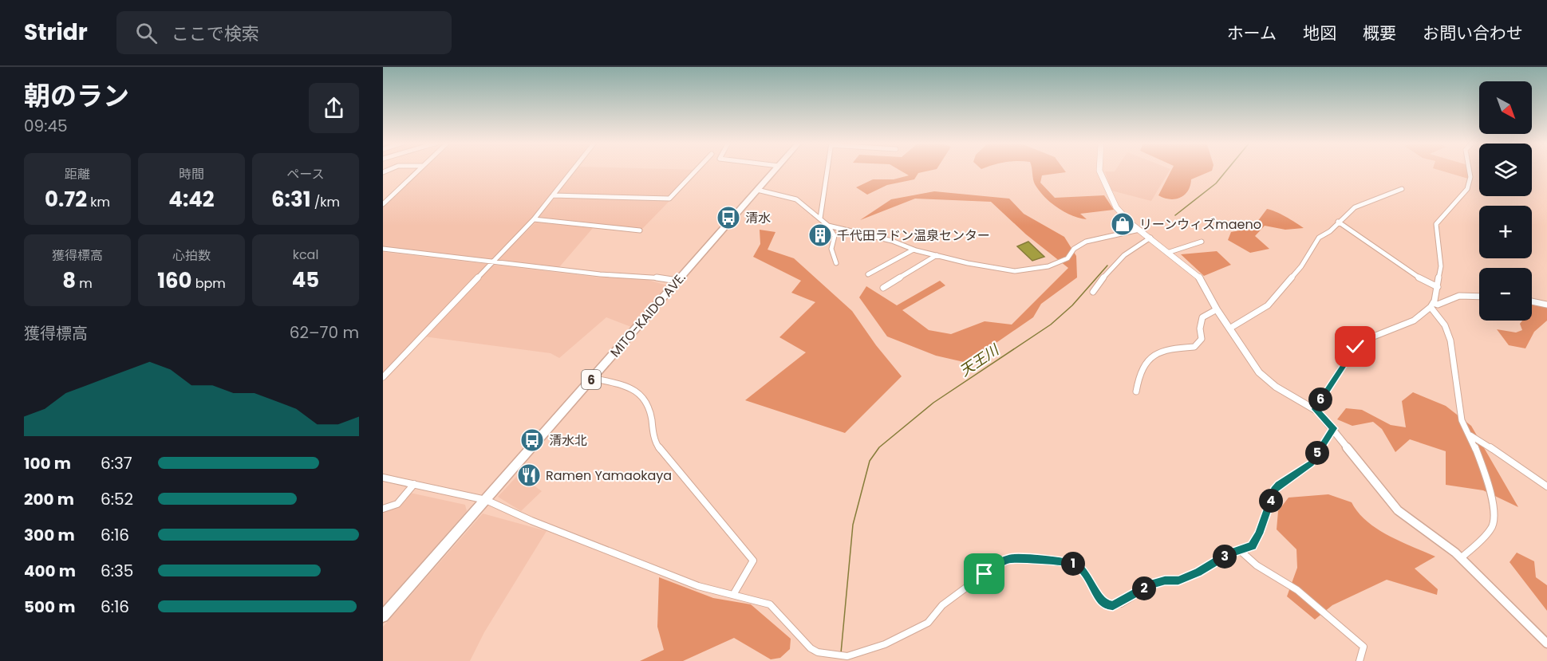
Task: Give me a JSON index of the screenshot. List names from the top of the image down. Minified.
{"streets":{"highway":["MITO-KAIDO AVE.","6"]},"water":["天王川"],"places":{"bus stop":["清水","清水北"],"shop":["リーンウィズmaeno"],"building":["千代田ラドン温泉センター"],"restaurant":["Ramen Yamaokaya"]},"north":"bottom right","page":{"header":"Stridr","search":"ここで検索","nav":["ホーム","地図","概要","お問い合わせ"],"heading":["朝のラン","09:45"],"map_buttons":["+","−"],"stats":[["距離","0.72 km"],["時間","4:42"],["ペース","6:31 /km"],["獲得標高","8 m"],["心拍数","160 bpm"],["kcal","45"]],"chart":["獲得標高","62–70 m"],"pins":["6","5","4","3","1","2"],"list":[{"name":"100 m","note":"6:37"},{"name":"200 m","note":"6:52"},{"name":"300 m","note":"6:16"},{"name":"400 m","note":"6:35"},{"name":"500 m","note":"6:16"}]}}
